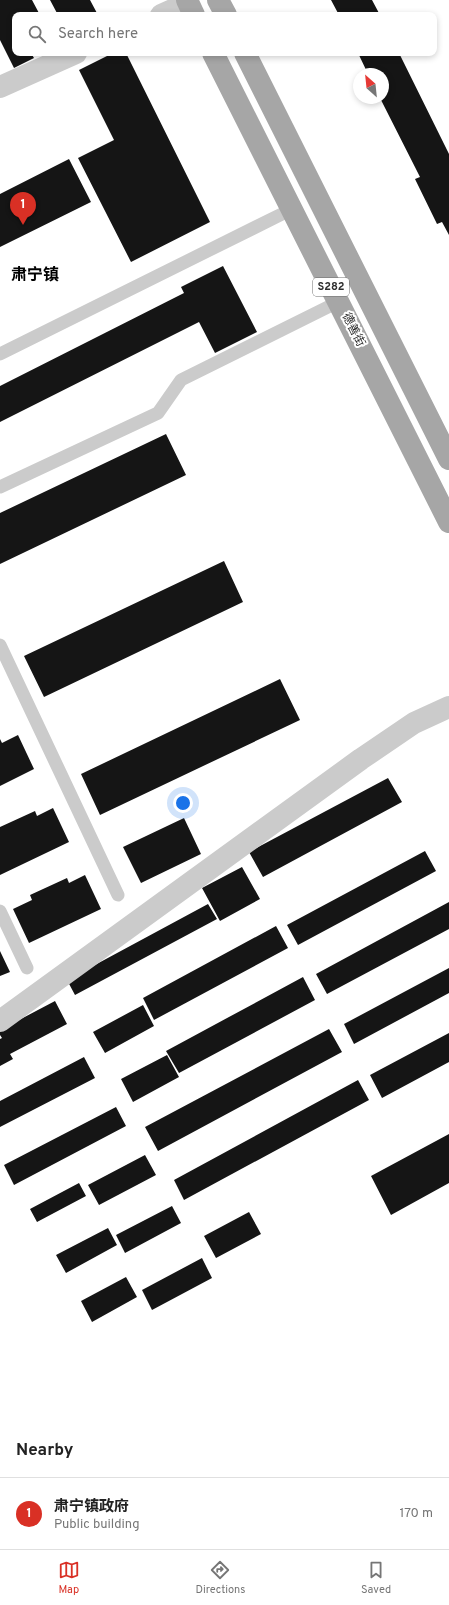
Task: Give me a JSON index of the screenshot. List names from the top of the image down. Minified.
{"streets":{"main road":["S282","德善街"]},"districts":["肃宁镇"],"north":"top left","page":{"search":"Search here","pins":"1","heading":"Nearby","list":[{"mark":"1","name":"肃宁镇政府","note":"Public building","value":"170 m"}],"nav":["Map","Directions","Saved"]}}
